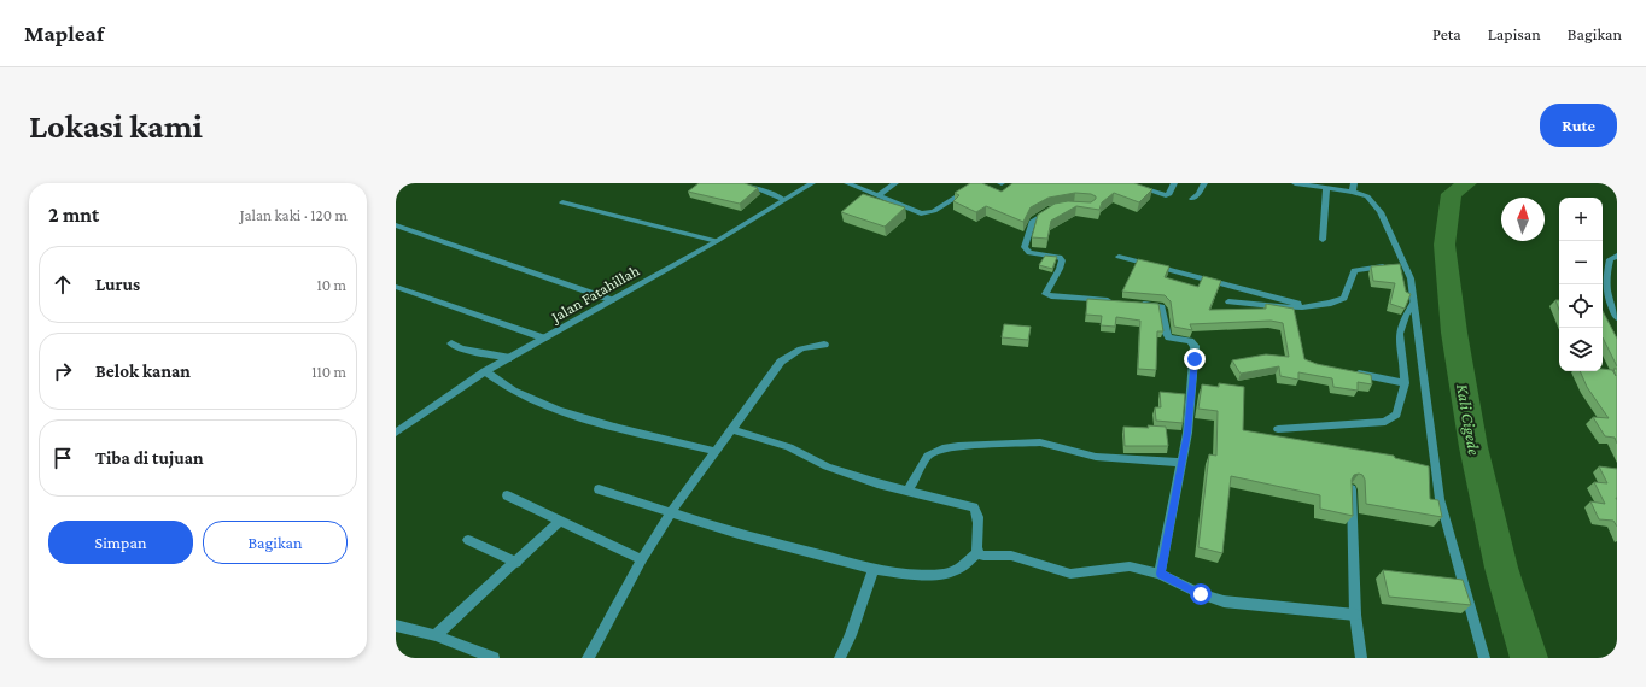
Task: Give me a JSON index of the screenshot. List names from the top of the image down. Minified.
{"streets":{"street":["Jalan Fatahillah"]},"water":["Kali Cigede"],"north":"top","page":{"header":"Mapleaf","nav":["Peta","Lapisan","Bagikan"],"buttons":["Rute",["Simpan","Bagikan"]],"title":"Lokasi kami","heading":["2 mnt","Jalan kaki · 120 m"],"map_buttons":["+","−"],"list":[["Lurus","10 m"],["Belok kanan","110 m"],"Tiba di tujuan"]}}
